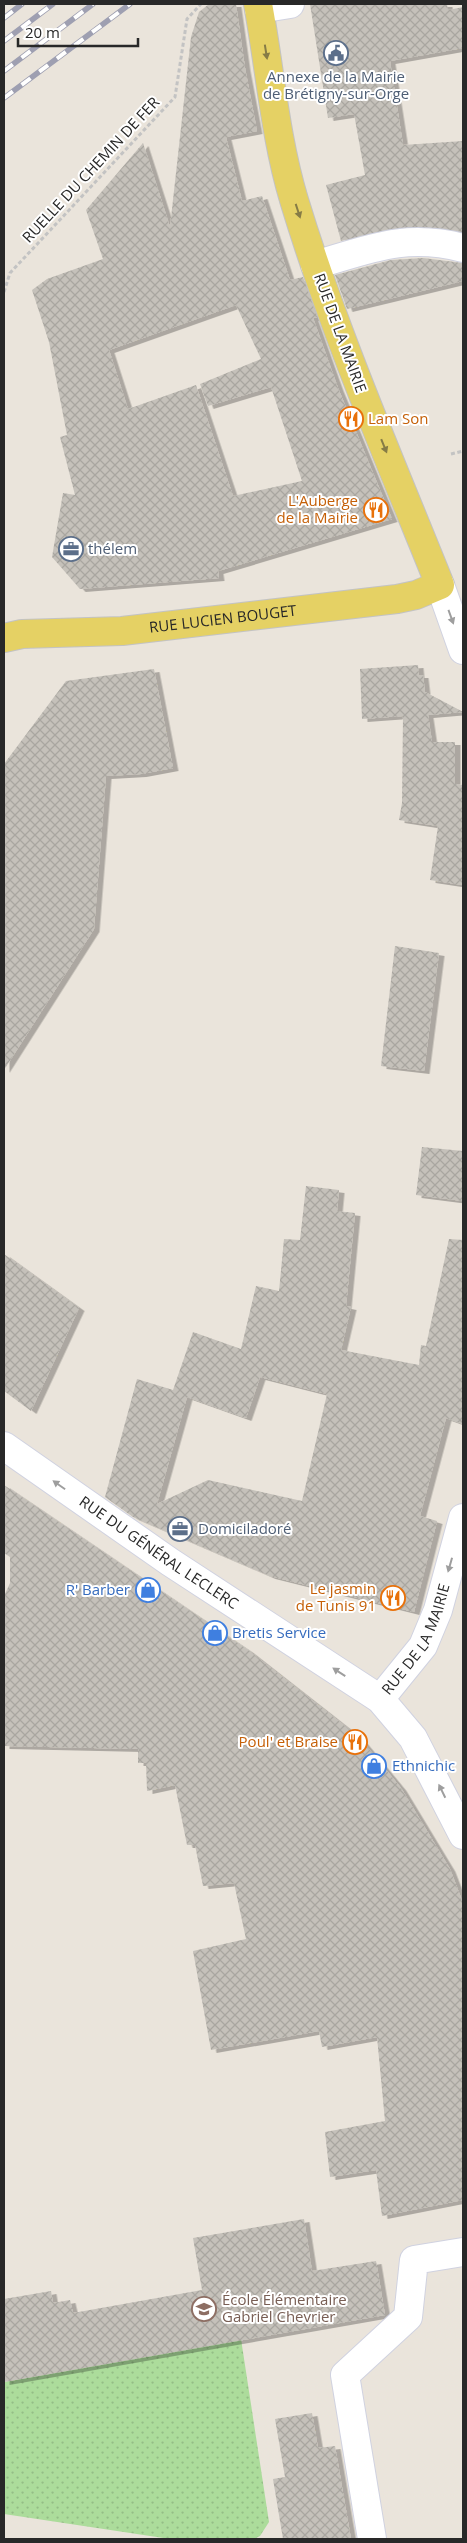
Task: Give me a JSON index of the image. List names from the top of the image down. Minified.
{"streets":{"main road":["RUE DE LA MAIRIE","RUE LUCIEN BOUGET"],"street":["RUE DU GÉNÉRAL LECLERC"],"path":["RUELLE DU CHEMIN DE FER"]},"crossings":[["RUE DE LA MAIRIE","RUE LUCIEN BOUGET"],["RUE DE LA MAIRIE","RUE DU GÉNÉRAL LECLERC"]],"one_way":["RUE DE LA MAIRIE","RUE DU GÉNÉRAL LECLERC"],"places":{"public building":["Annexe de la Mairie de Brétigny-sur-Orge"],"restaurant":["Lam Son","L'Auberge de la Mairie","Le jasmin de Tunis 91","Poul' et Braise"],"office":["thélem","Domiciladoré"],"shop":["R' Barber","Bretis Service","Ethnichic"],"school or university":["École Élémentaire Gabriel Chevrier"]},"scale_bar":"20 m"}
